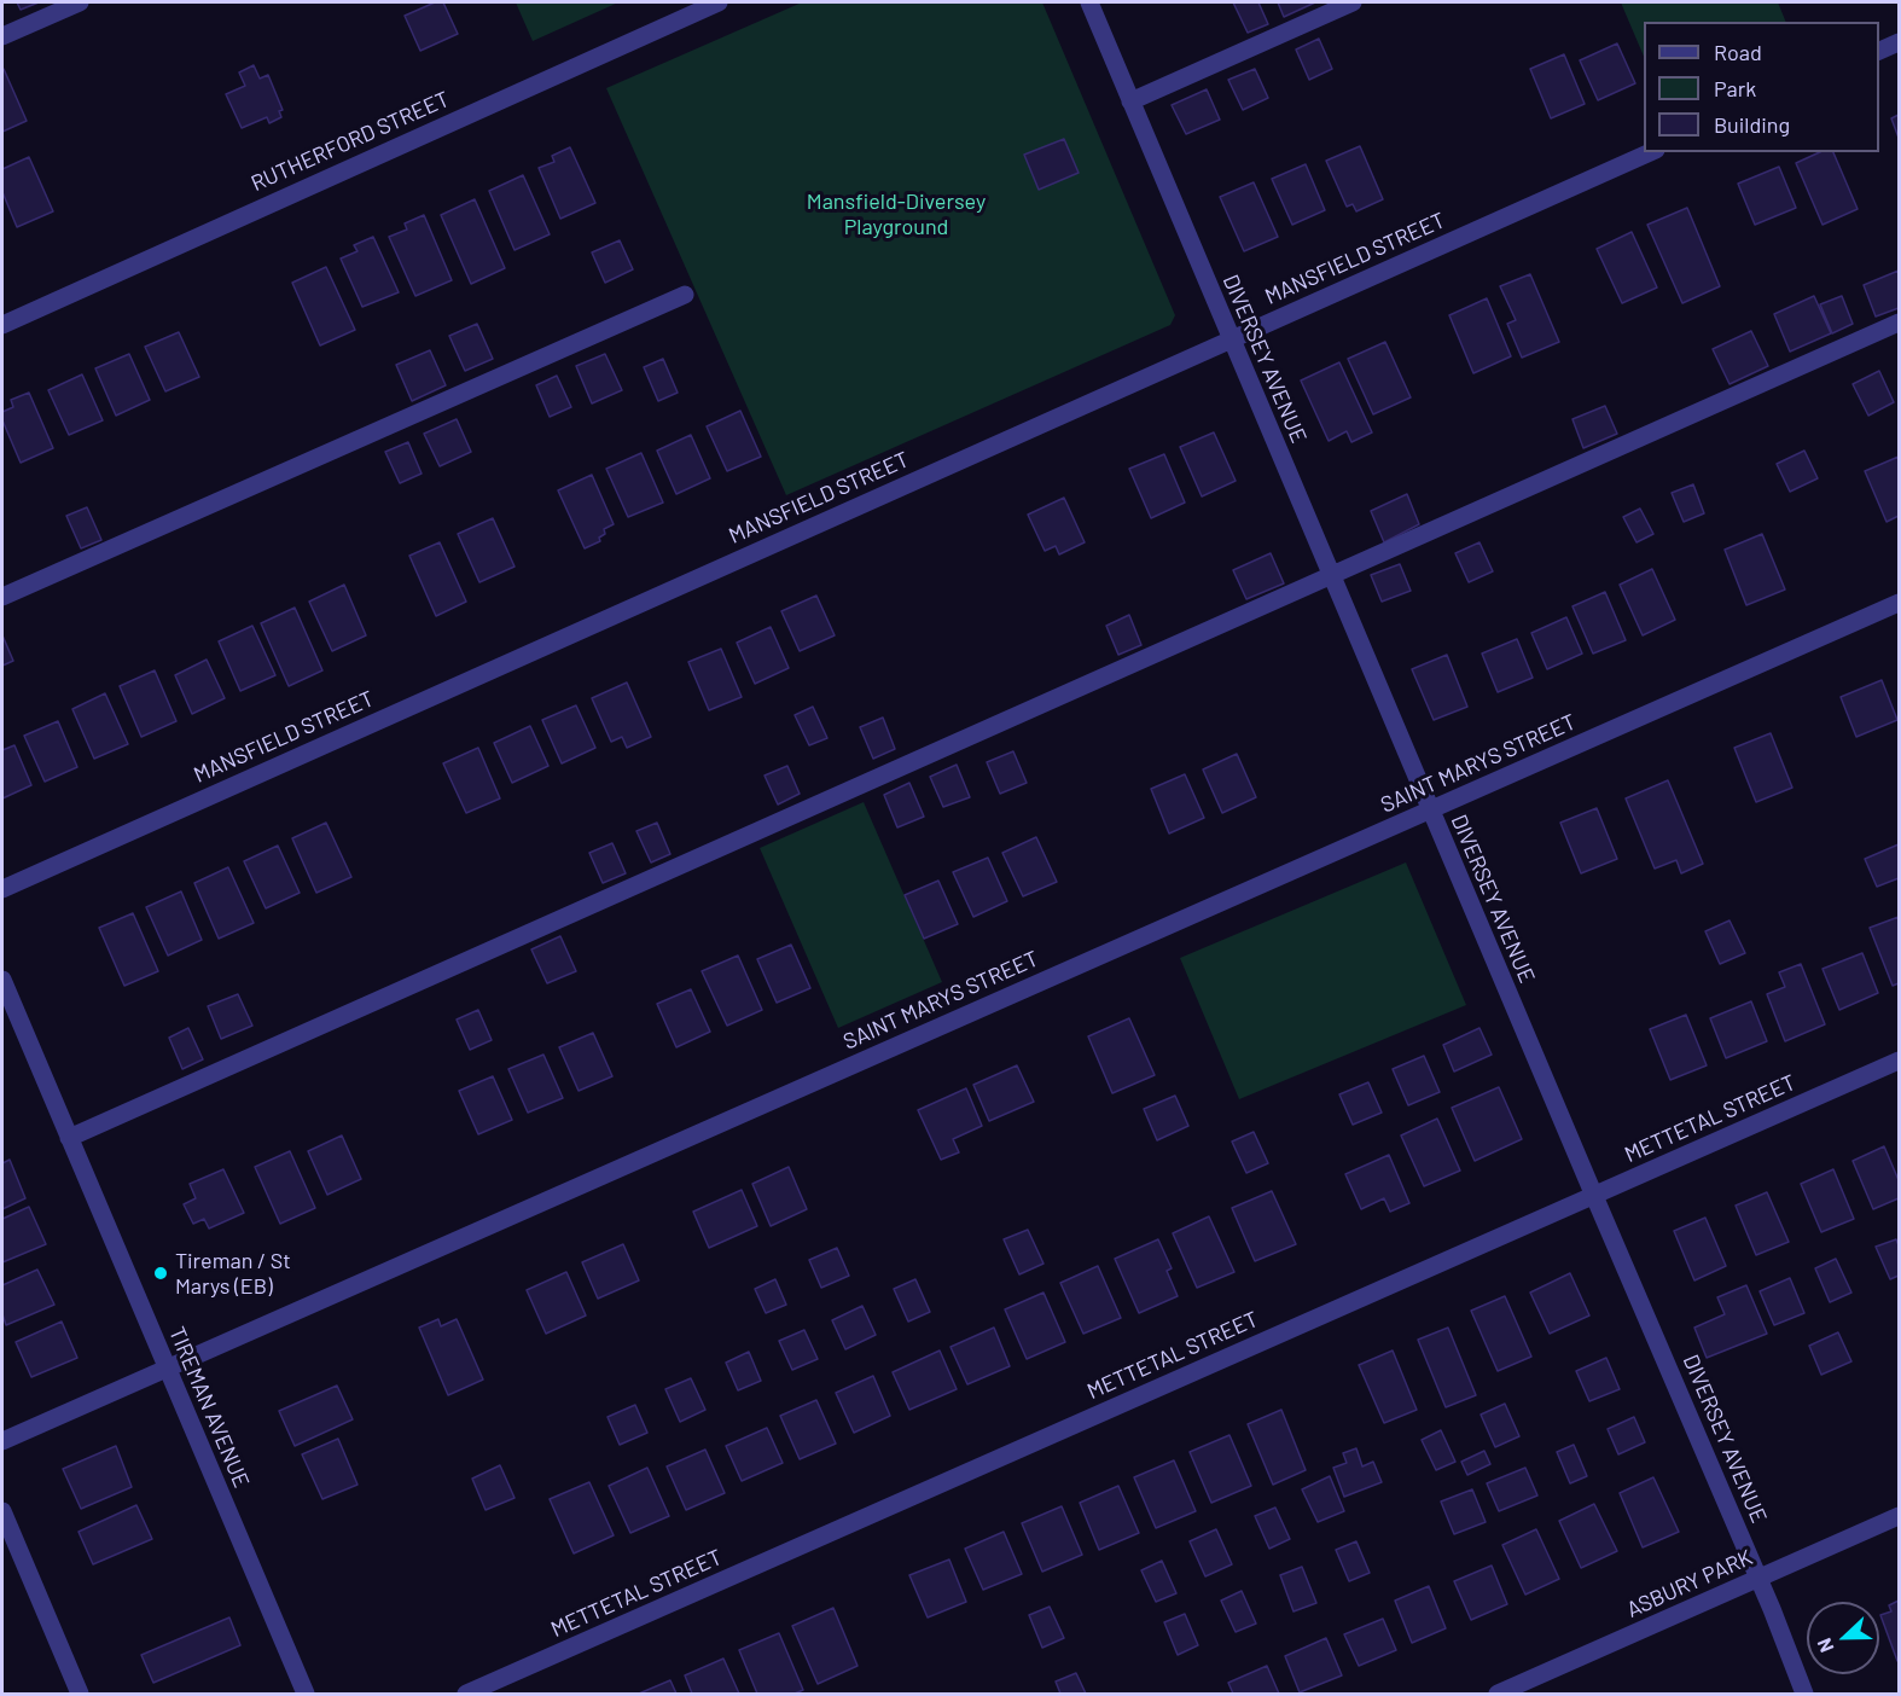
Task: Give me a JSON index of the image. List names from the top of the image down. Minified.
{"streets":{"street":["RUTHERFORD STREET","MANSFIELD STREET","DIVERSEY AVENUE","SAINT MARYS STREET","METTETAL STREET","TIREMAN AVENUE","ASBURY PARK"]},"crossings":[["MANSFIELD STREET","DIVERSEY AVENUE"],["DIVERSEY AVENUE","SAINT MARYS STREET"],["DIVERSEY AVENUE","METTETAL STREET"],["DIVERSEY AVENUE","ASBURY PARK"],["SAINT MARYS STREET","TIREMAN AVENUE"]],"parks":["Mansfield-Diversey Playground"],"places":["Tireman / St Marys (EB)"],"legend":["Road","Park","Building"],"north":"left"}
